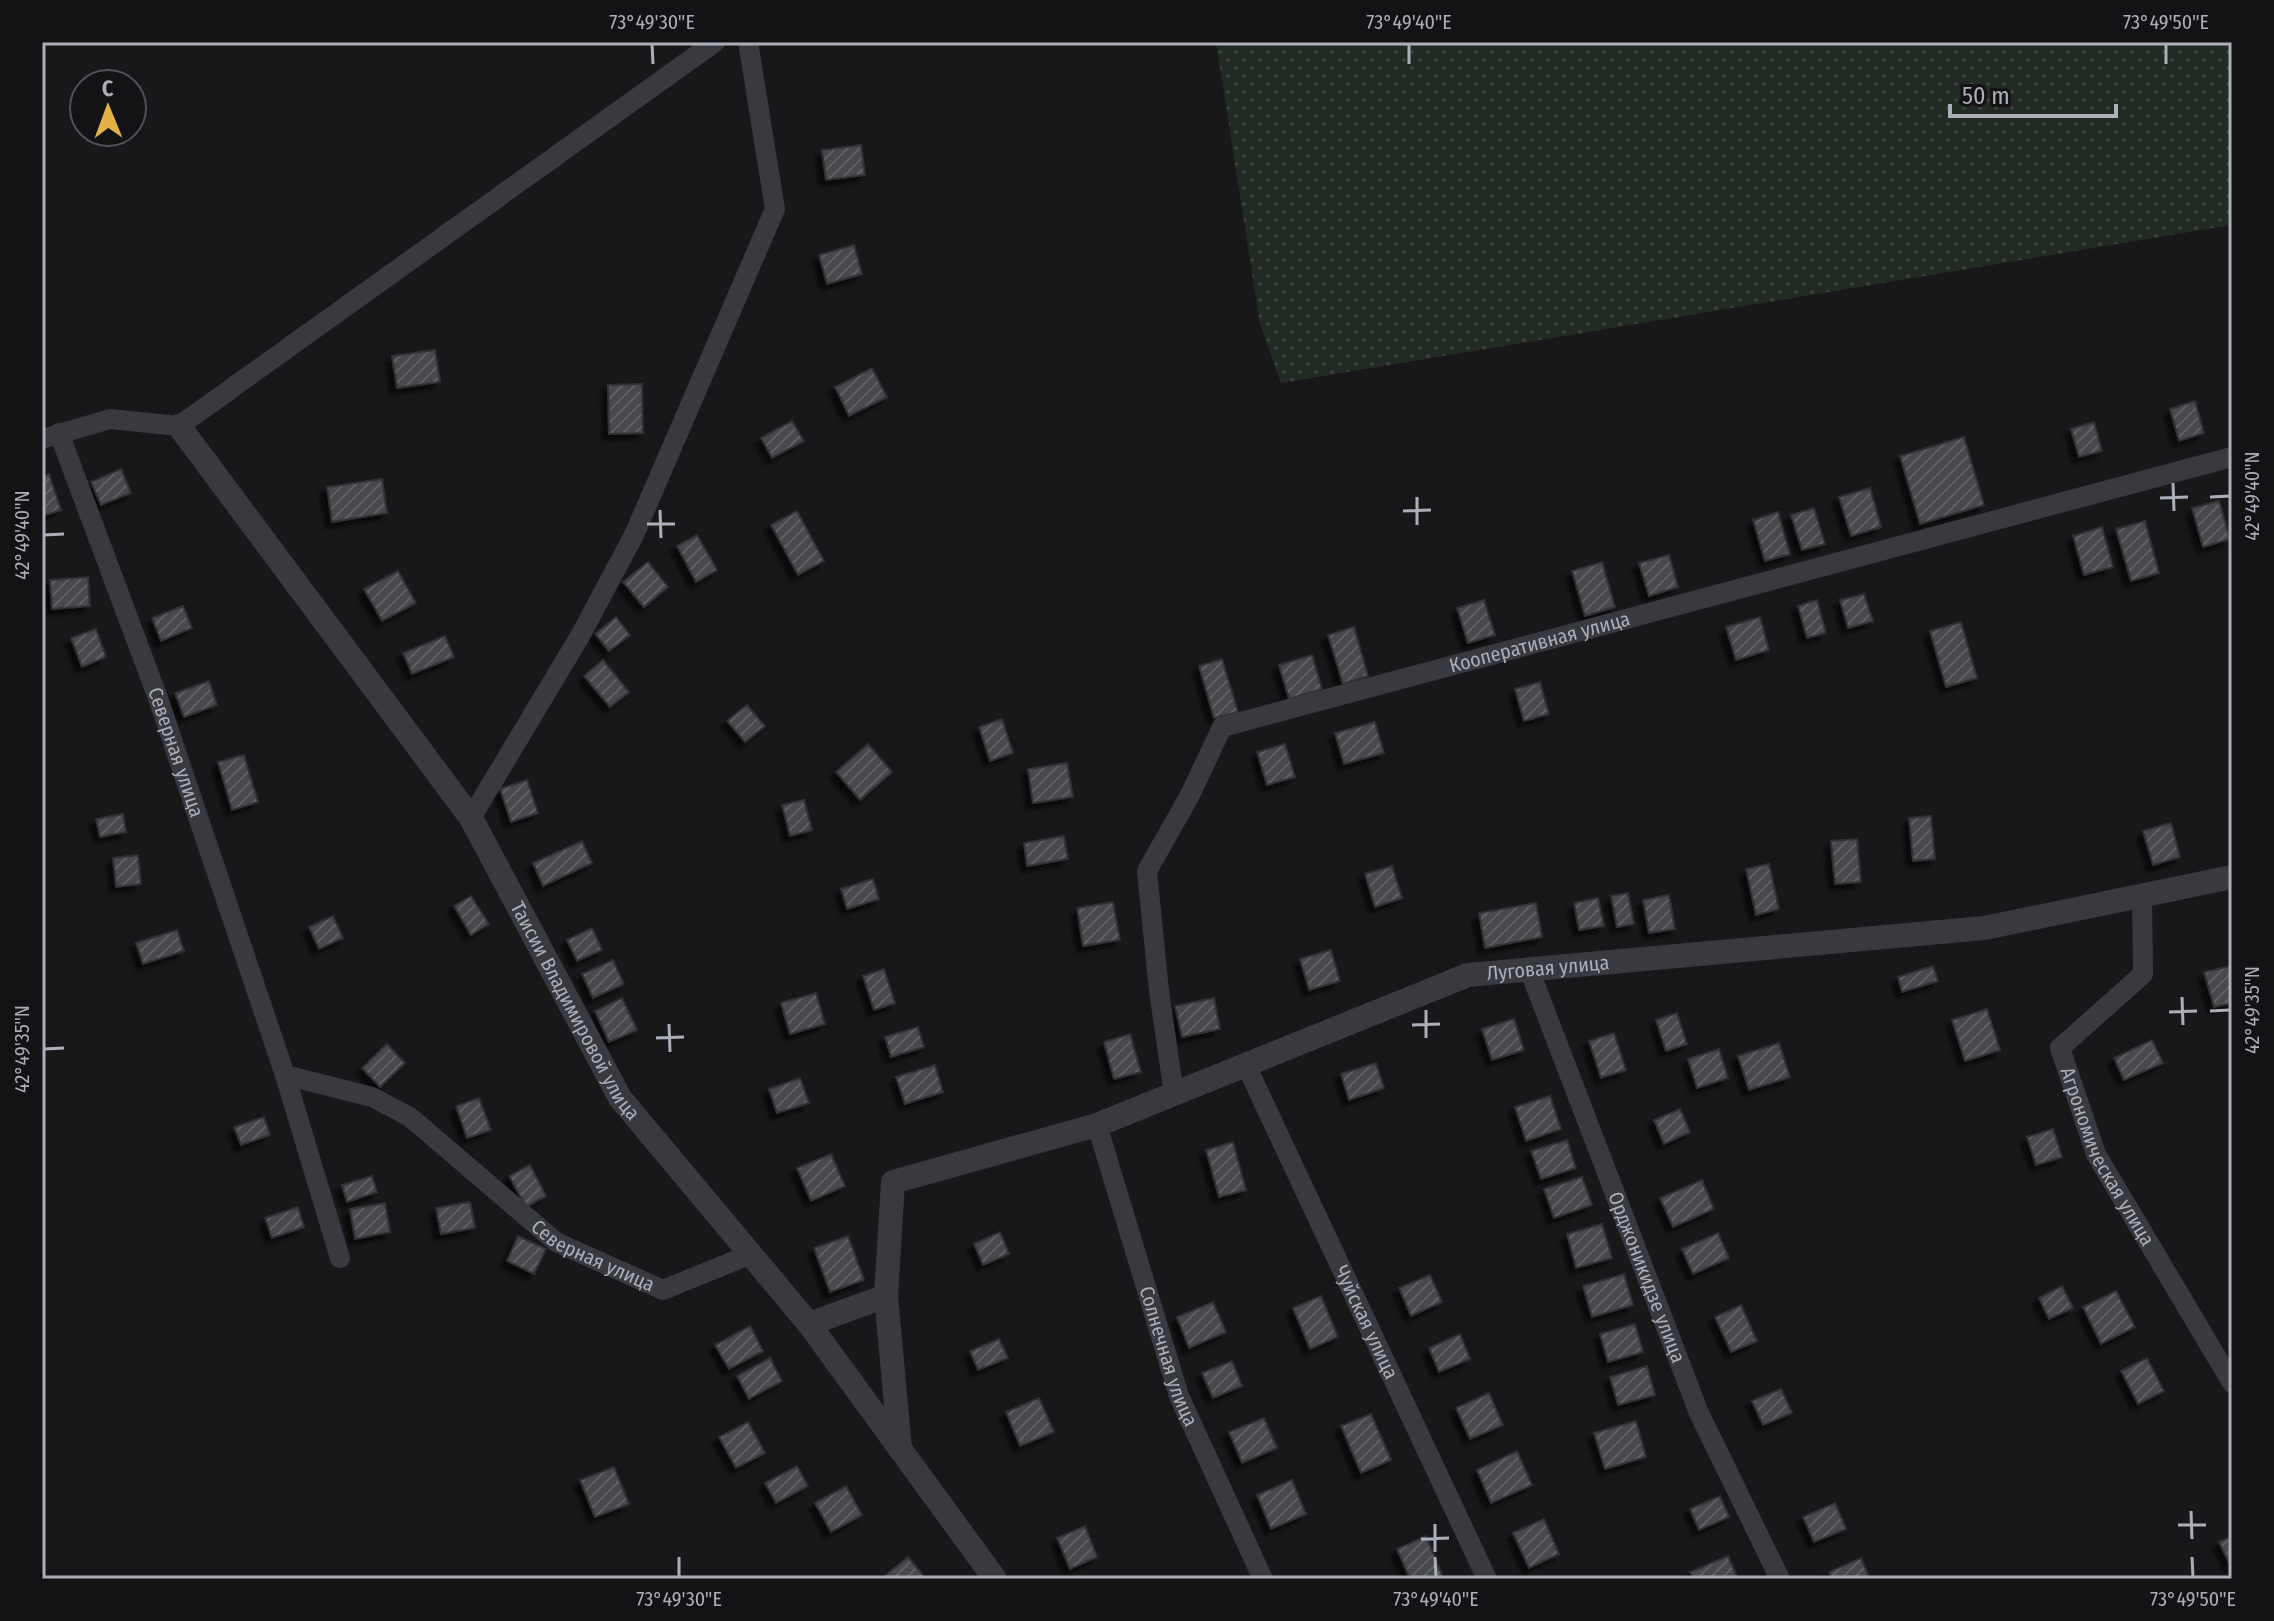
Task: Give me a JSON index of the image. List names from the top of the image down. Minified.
{"streets":{"street":["Кооперативная улица","Северная улица","Луговая улица","Таисии Владимировой улица","Агрономическая улица","Орджоникидзе улица","Чуйская улица","Солнечная улица"]},"crossings":[["Кооперативная улица","Луговая улица"],["Северная улица","Таисии Владимировой улица"],["Луговая улица","Агрономическая улица"],["Луговая улица","Орджоникидзе улица"],["Луговая улица","Чуйская улица"],["Луговая улица","Солнечная улица"]],"scale_bar":"50 m","north":"top","coordinates":["73°49'30\"E","73°49'40\"E","73°49'50\"E","42°49'40\"N","42°49'35\"N"]}
